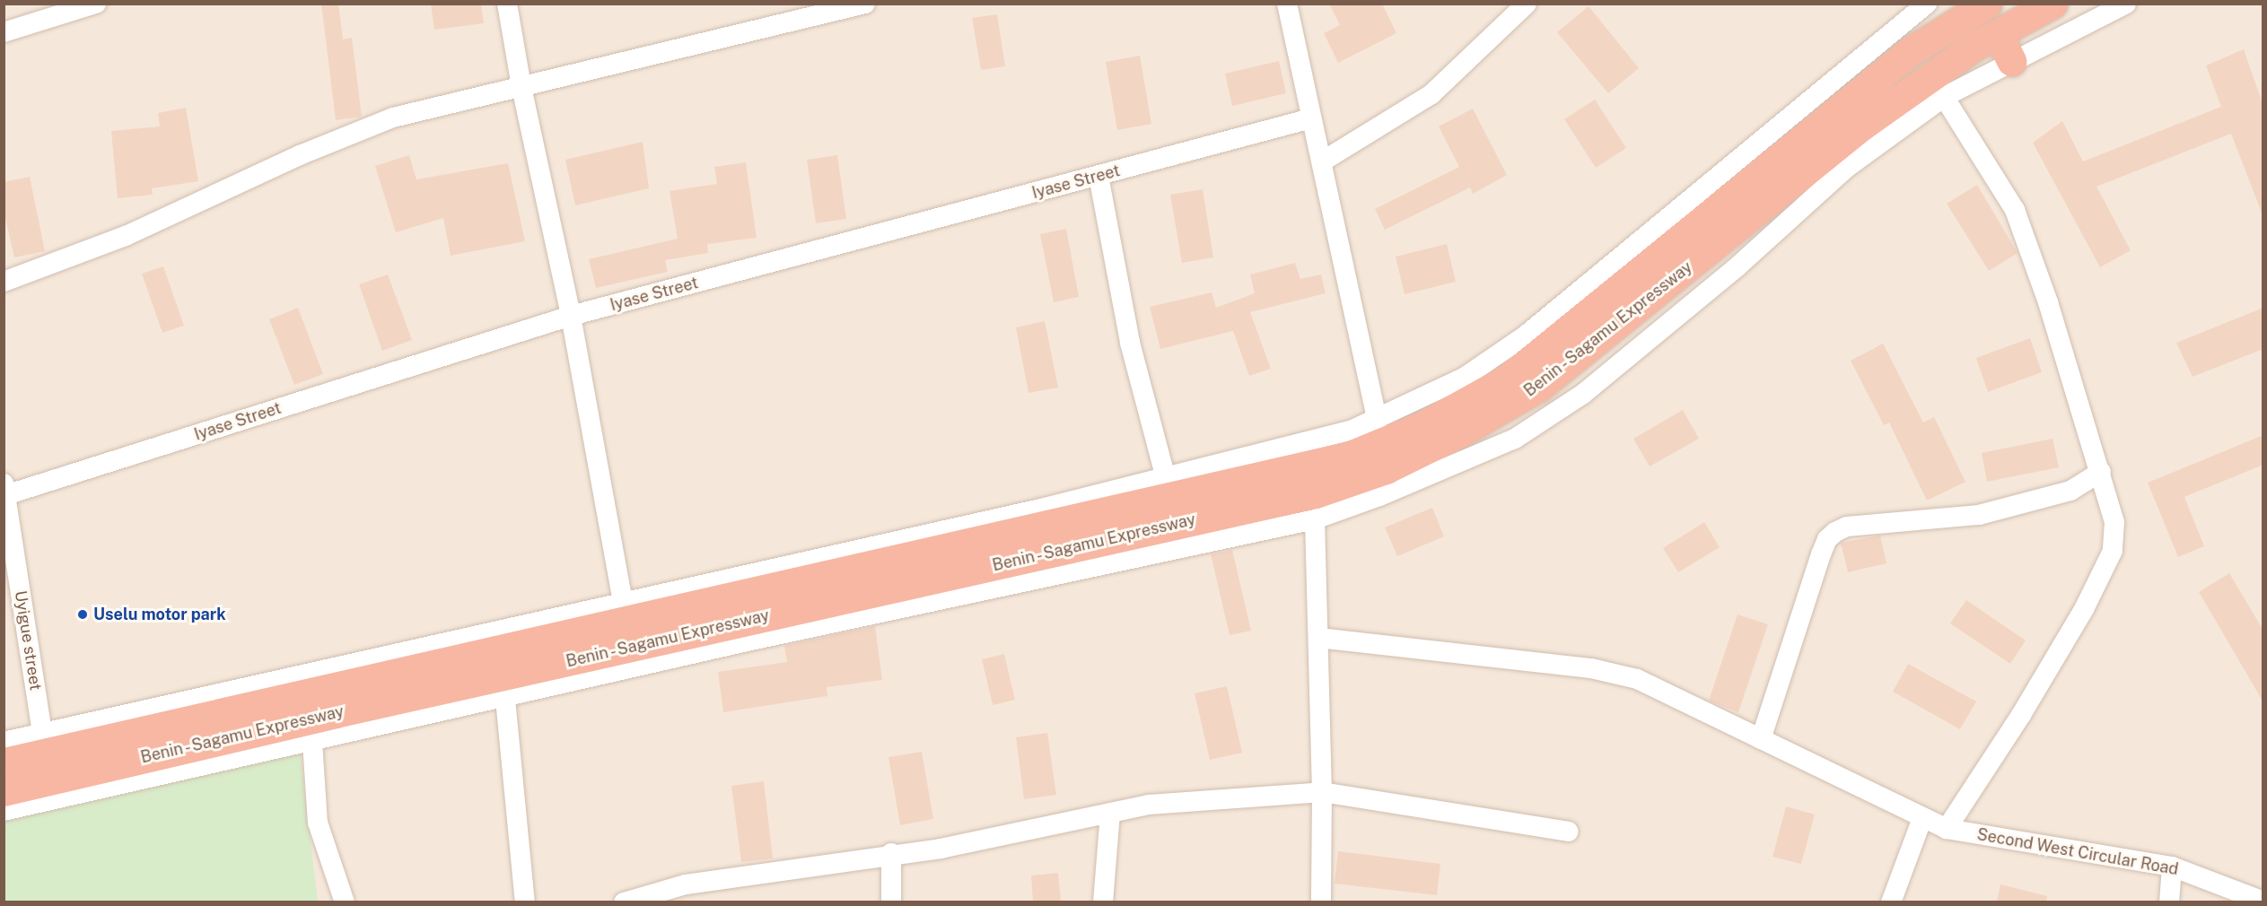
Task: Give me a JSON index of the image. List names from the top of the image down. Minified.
{"streets":{"highway":["Benin - Sagamu Expressway"],"street":["Iyase Street","Uyigue street","Second West Circular Road"]},"crossings":[["Iyase Street","Uyigue street"]],"places":["Uselu motor park"]}
